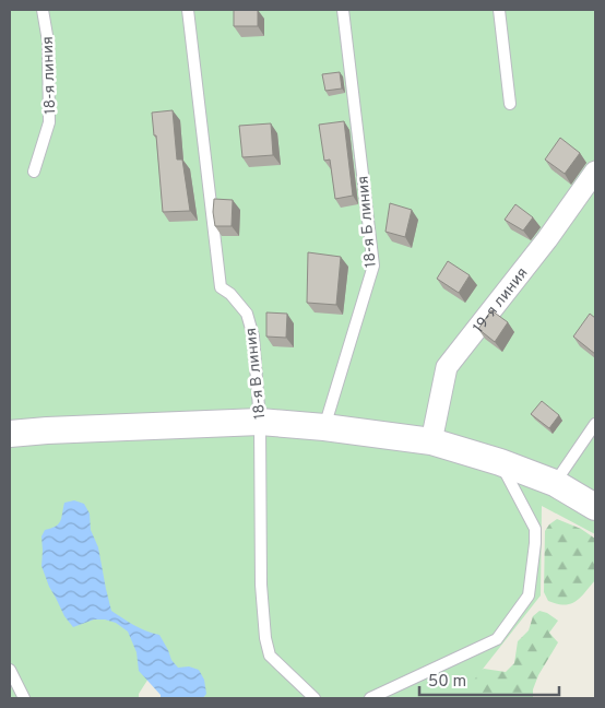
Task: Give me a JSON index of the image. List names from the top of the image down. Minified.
{"streets":{"street":["19-я линия"],"lane":["18-я линия","18-я Б линия","18-я В линия"]},"scale_bar":"50 m"}
